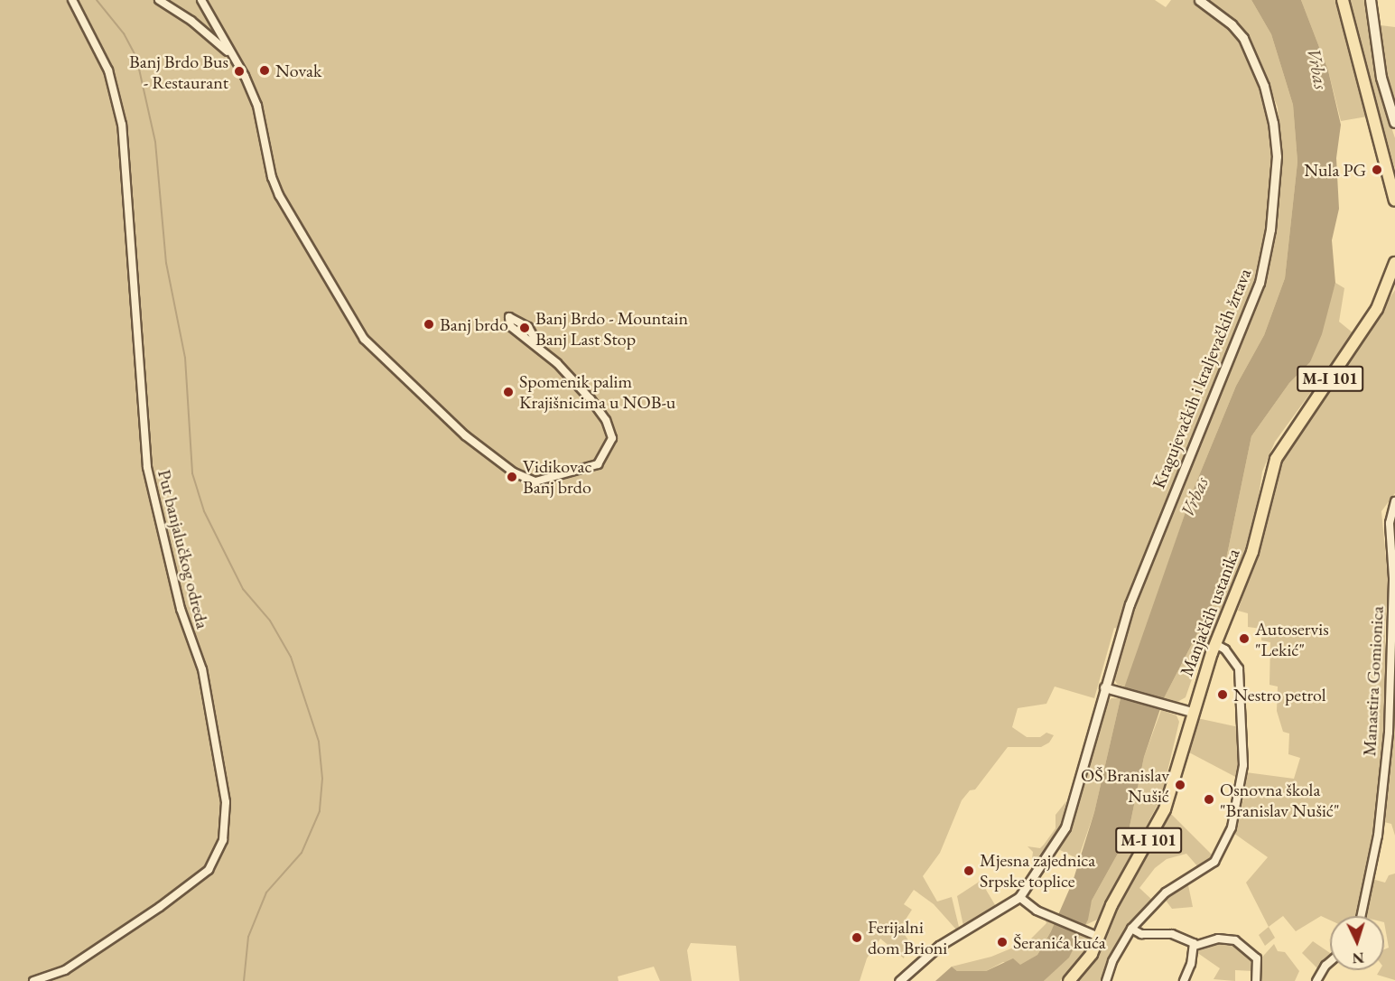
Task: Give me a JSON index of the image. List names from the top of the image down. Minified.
{"streets":{"main road":["M-I 101","Manjačkih ustanika"],"street":["Kragujevačkih i kraljevačkih žrtava","Put banjalučkog odreda","Manastira Gomionica"]},"water":["Vrbas"],"places":["Novak","Banj Brdo Bus - Restaurant","Nula PG","Banj brdo","Banj Brdo - Mountain Banj Last Stop","Spomenik palim Krajišnicima u NOB-u","Vidikovac Banj brdo","Autoservis \"Lekić\"","Nestro petrol","OŠ Branislav Nušić","Osnovna škola \"Branislav Nušić\"","Mjesna zajednica Srpske toplice","Ferijalni dom Brioni","Šeranića kuća"],"north":"bottom"}
